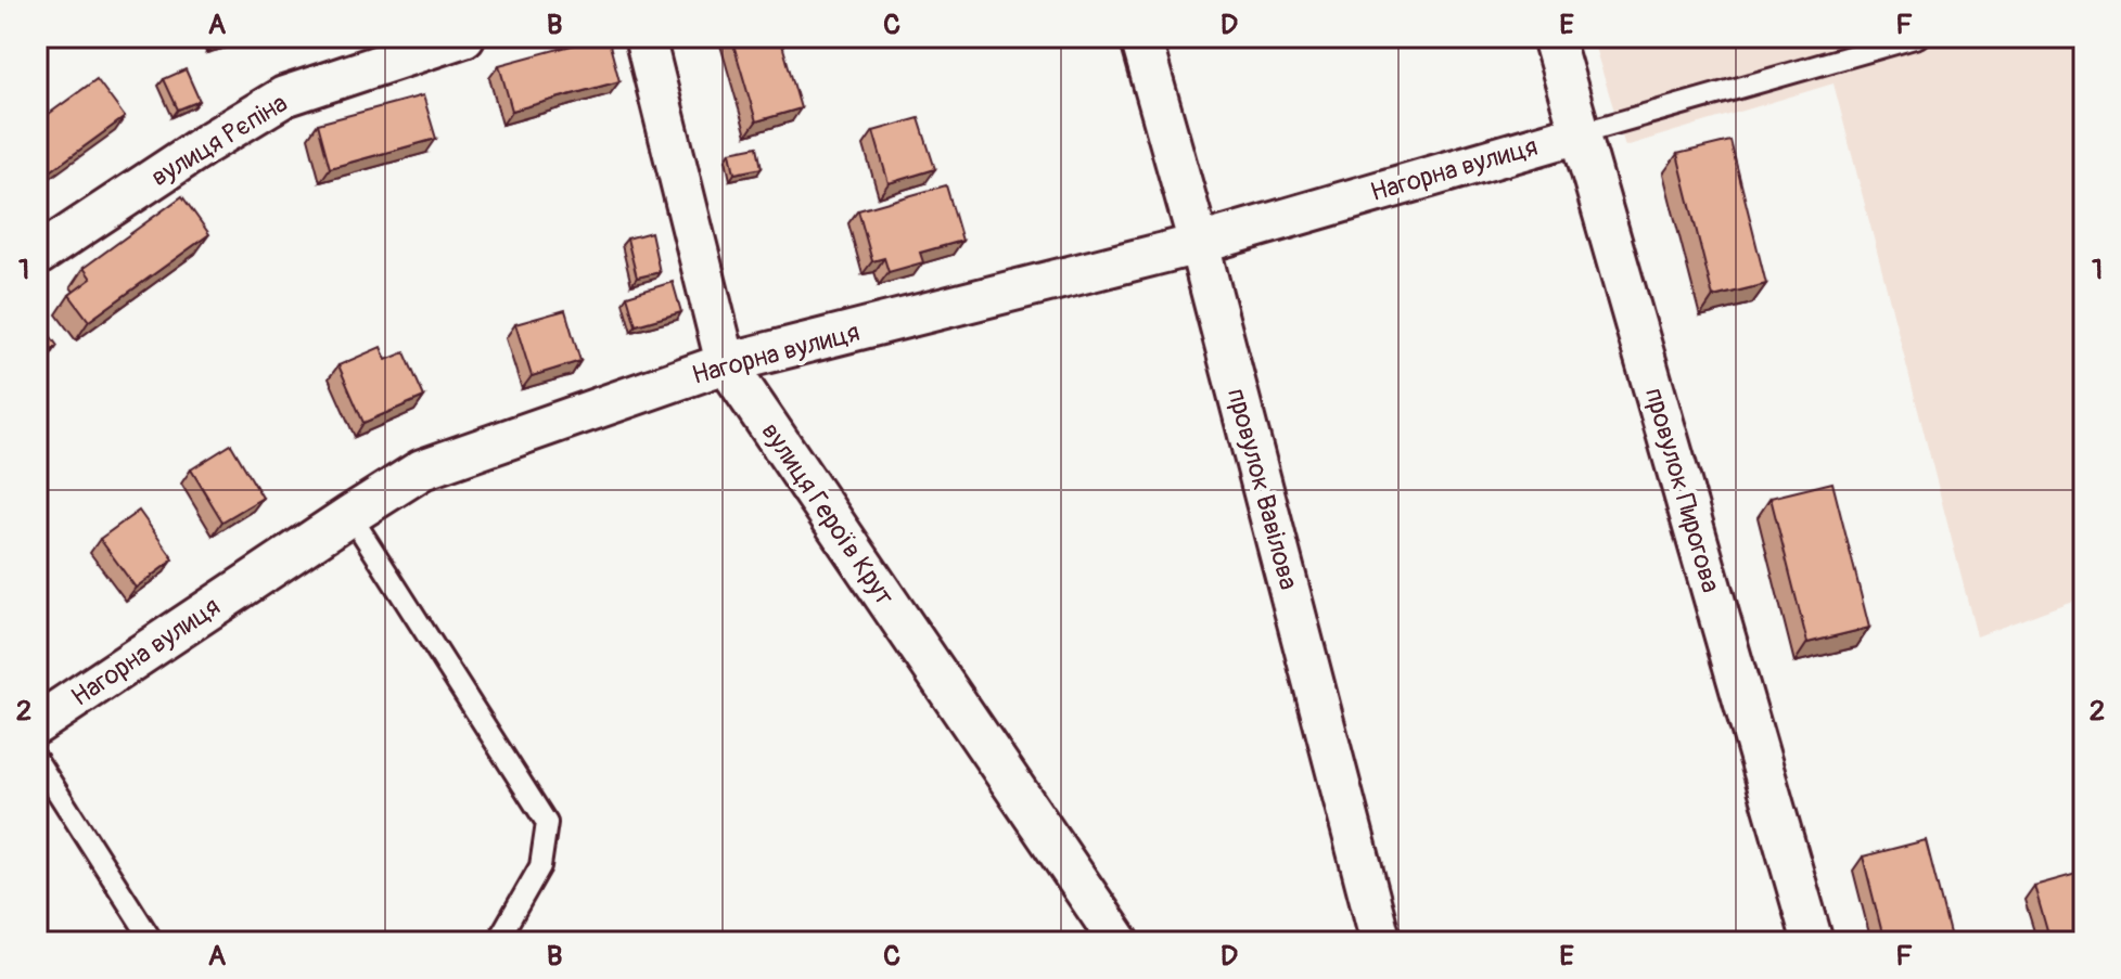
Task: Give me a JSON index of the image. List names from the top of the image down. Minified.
{"streets":{"street":["вулиця Рєпіна","Нагорна вулиця","провулок Вавілова","провулок Пирогова","вулиця Героїв Крут"]},"crossings":[["Нагорна вулиця","провулок Вавілова"],["Нагорна вулиця","провулок Пирогова"],["Нагорна вулиця","вулиця Героїв Крут"]],"grid":{"columns":["A","B","C","D","E","F"],"rows":["1","2"]}}
